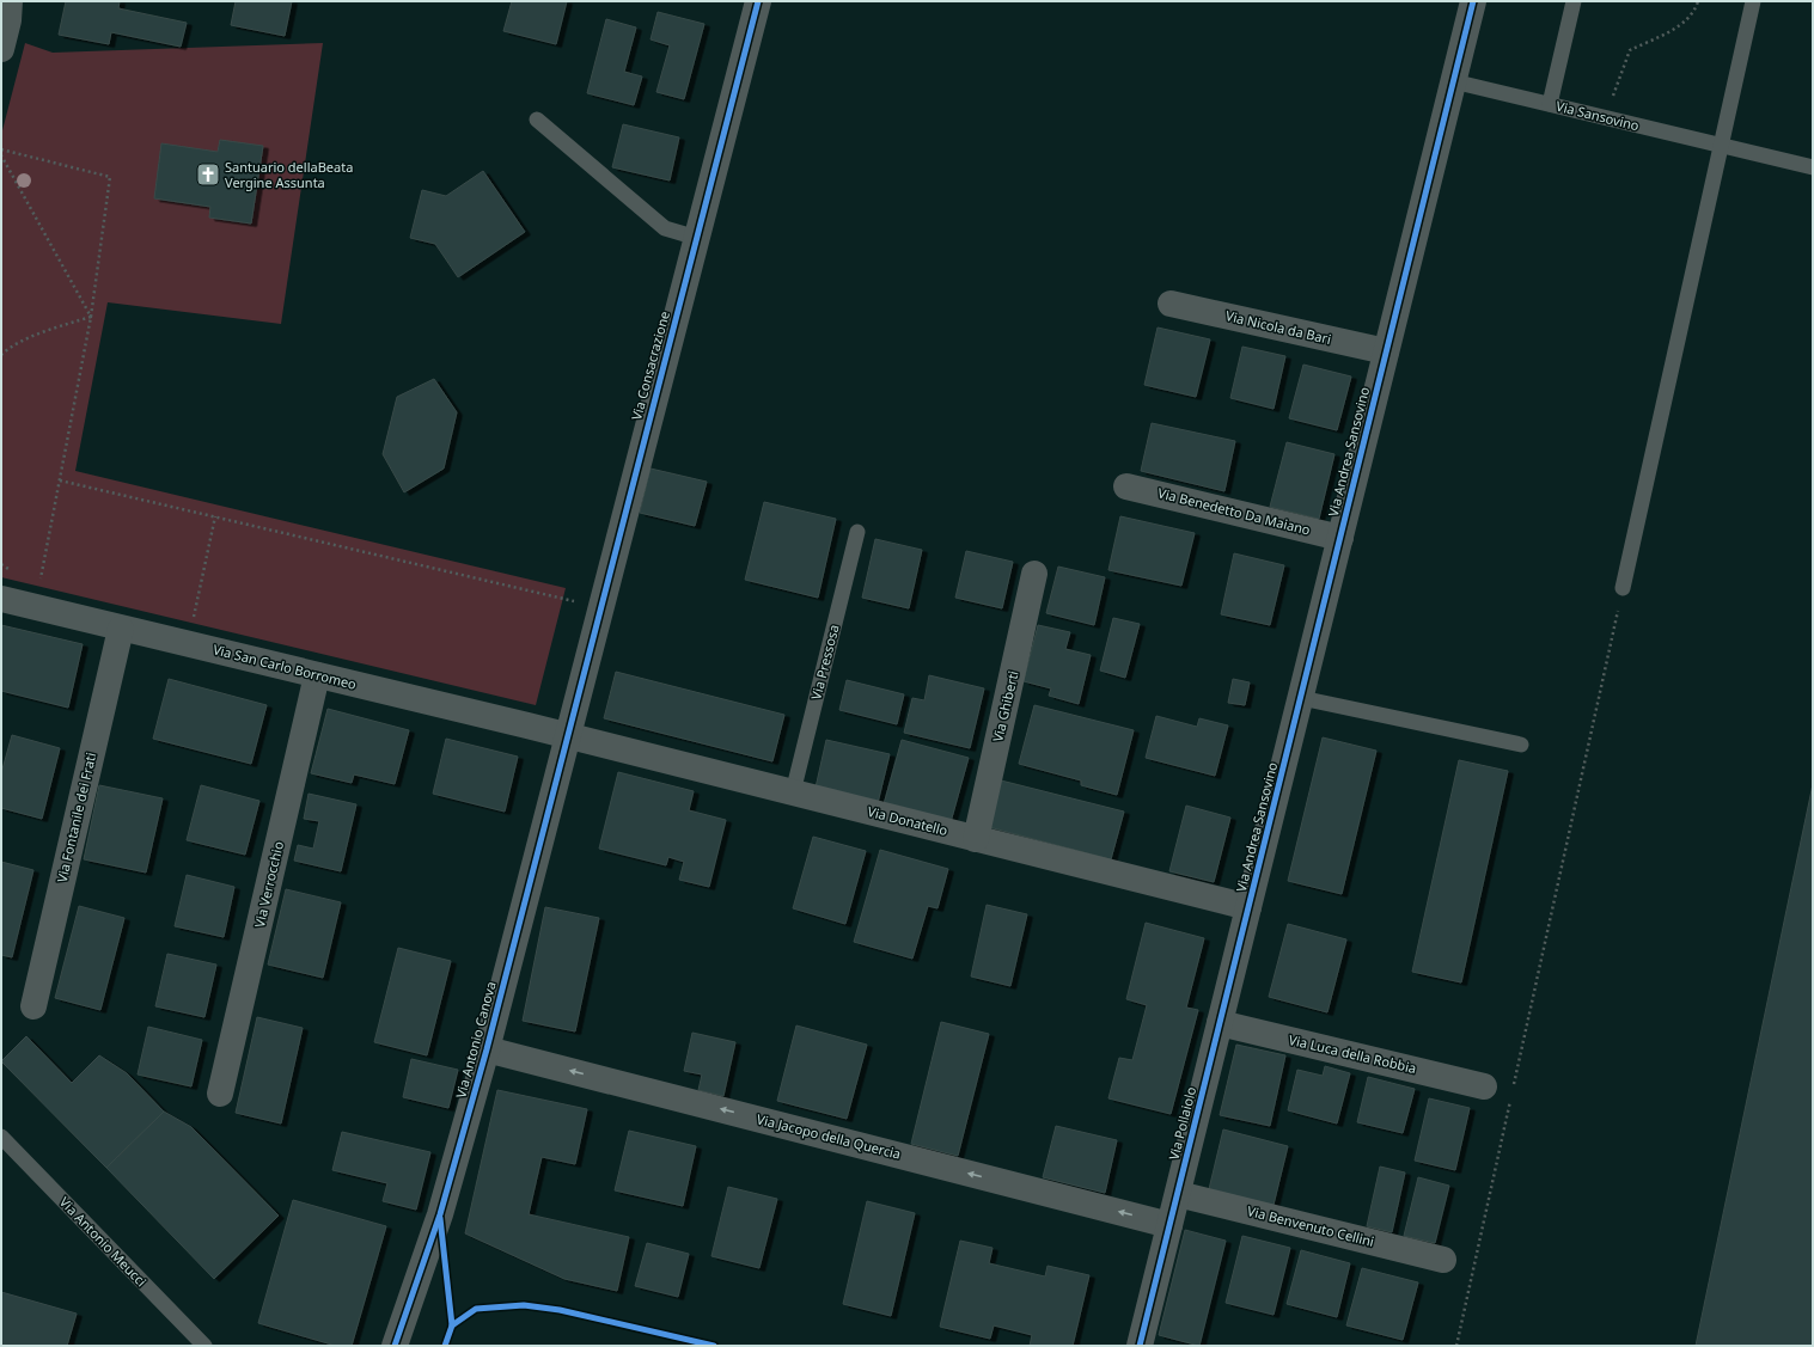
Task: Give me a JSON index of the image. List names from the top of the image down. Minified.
{"streets":{"street":["Via Nicola da Bari","Via Consacrazione","Via Andrea Sansovino","Via Benedetto Da Maiano","Via San Carlo Borromeo","Via Ghiberti","Via Fontanile dei Frati","Via Donatello","Via Verrocchio","Via Antonio Canova","Via Luca della Robbia","Via Pollaiolo","Via Jacopo della Quercia","Via Benvenuto Cellini"],"lane":["Via Sansovino","Via Pressosa","Via Antonio Meucci"]},"crossings":[["Via Nicola da Bari","Via Andrea Sansovino"],["Via Consacrazione","Via San Carlo Borromeo"],["Via Consacrazione","Via Donatello"],["Via Consacrazione","Via Antonio Canova"],["Via Andrea Sansovino","Via Benedetto Da Maiano"],["Via Andrea Sansovino","Via Donatello"],["Via Andrea Sansovino","Via Pollaiolo"],["Via Pressosa","Via Donatello"],["Via San Carlo Borromeo","Via Fontanile dei Frati"],["Via San Carlo Borromeo","Via Donatello"],["Via San Carlo Borromeo","Via Verrocchio"],["Via San Carlo Borromeo","Via Antonio Canova"],["Via Ghiberti","Via Donatello"],["Via Donatello","Via Antonio Canova"],["Via Donatello","Via Pollaiolo"],["Via Antonio Canova","Via Jacopo della Quercia"],["Via Luca della Robbia","Via Pollaiolo"],["Via Pollaiolo","Via Jacopo della Quercia"],["Via Pollaiolo","Via Benvenuto Cellini"]],"one_way":["Via Jacopo della Quercia"],"places":{"church":["Santuario dellaBeata Vergine Assunta"]}}
